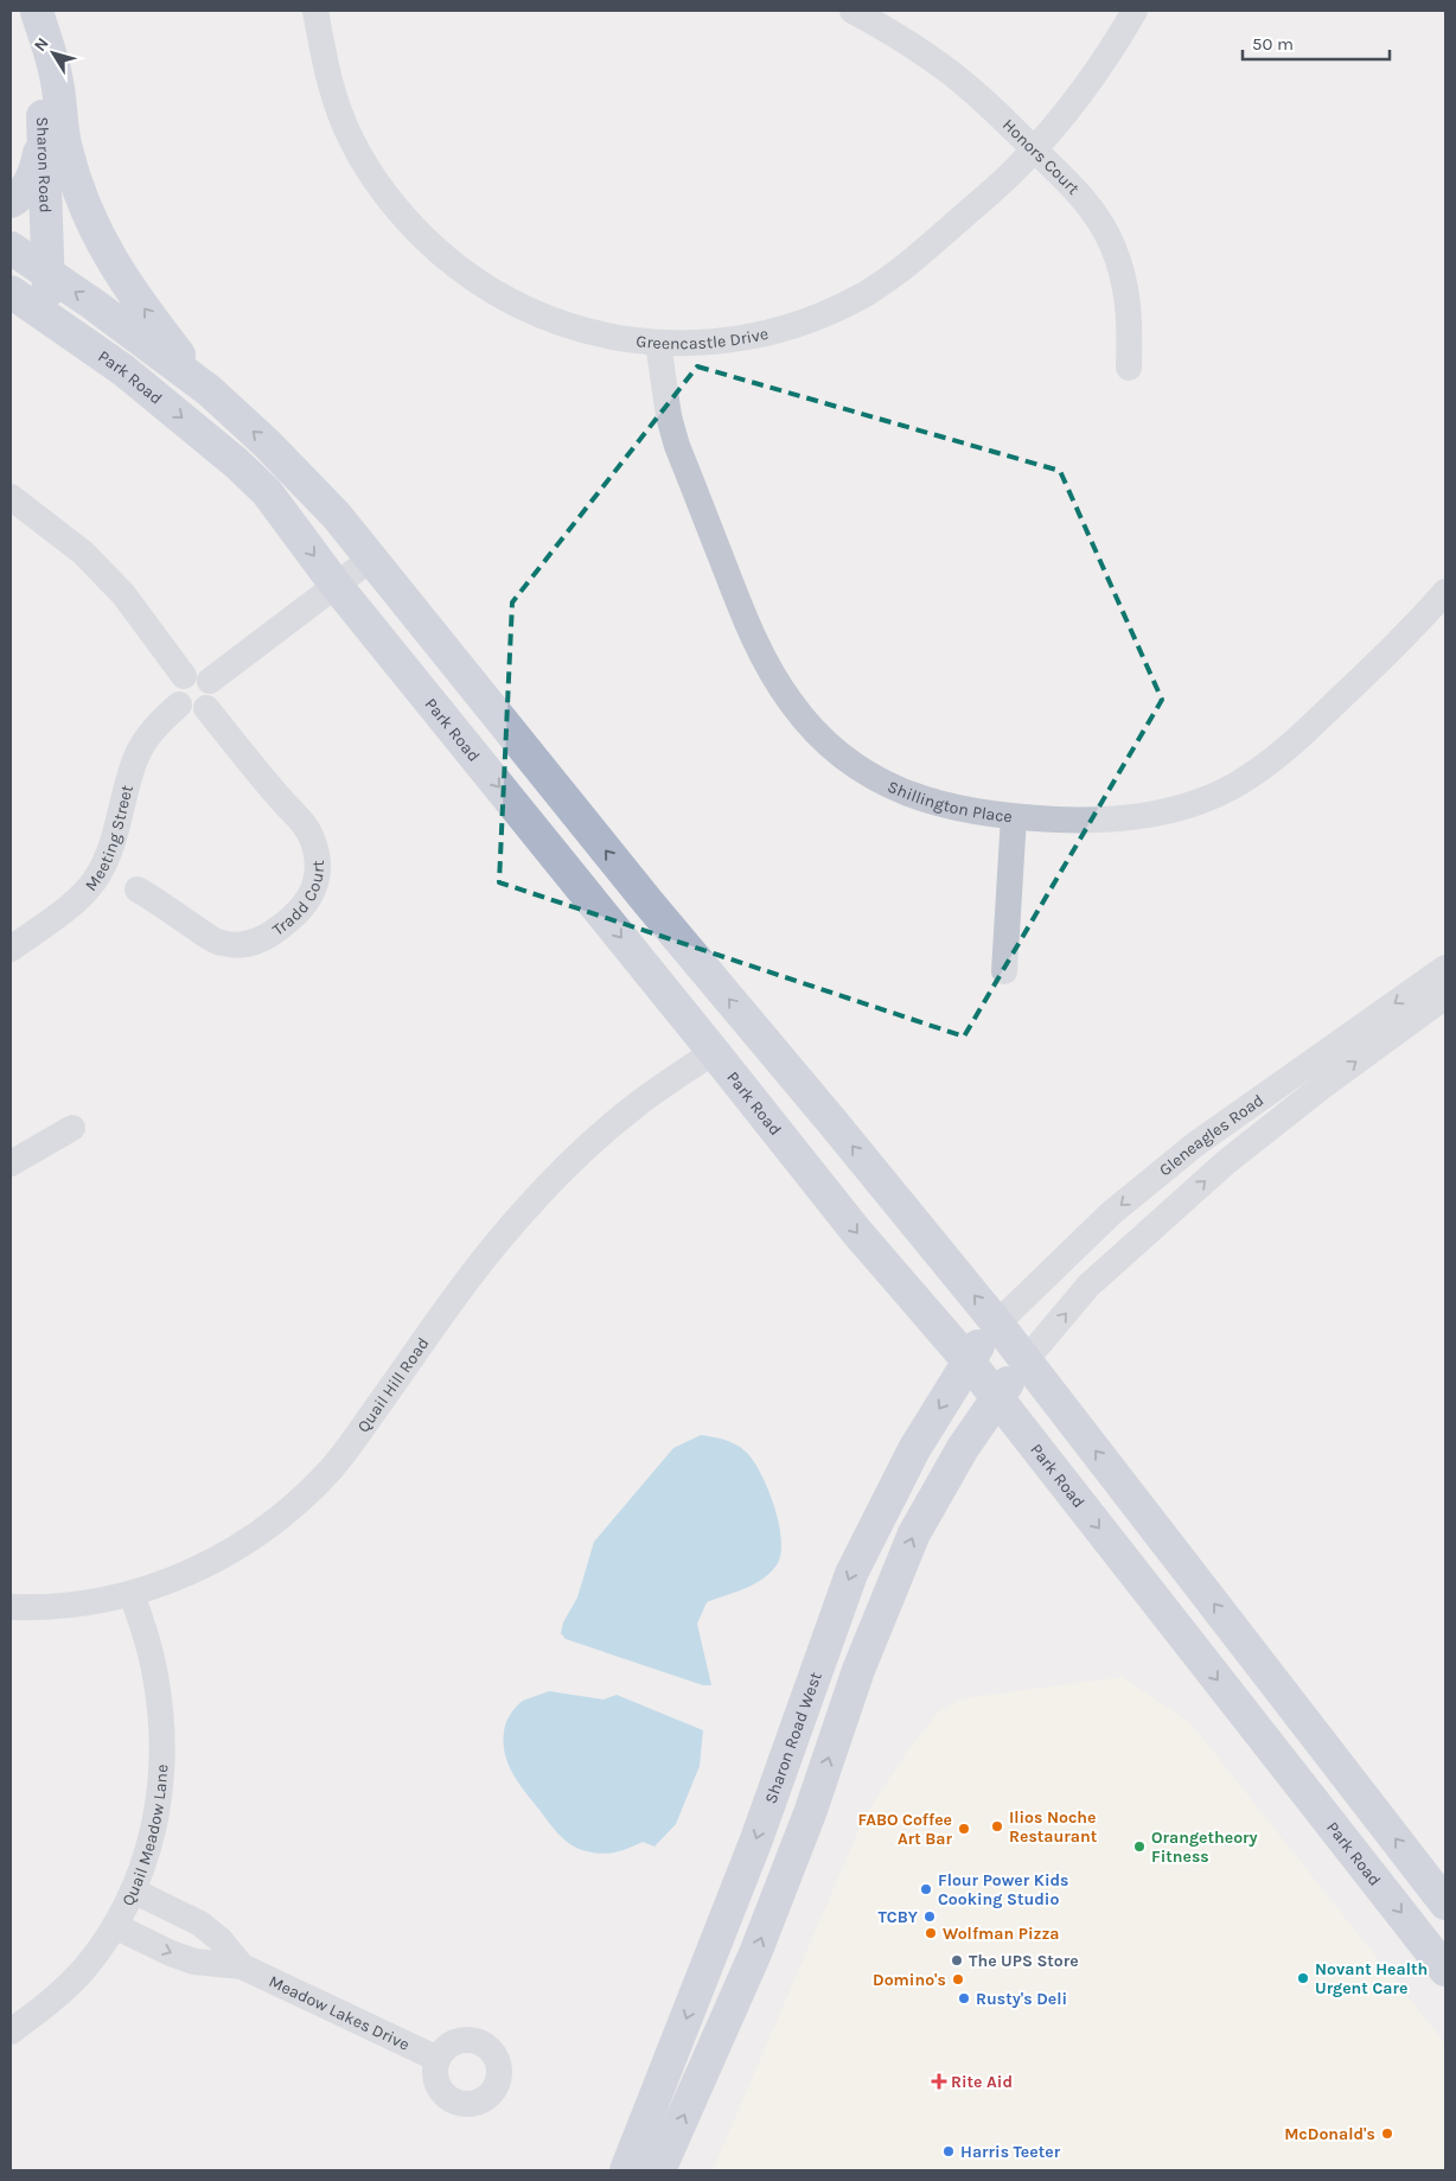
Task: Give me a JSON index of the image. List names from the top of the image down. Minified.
{"streets":{"main road":["Sharon Road","Park Road","Sharon Road West"],"street":["Honors Court","Greencastle Drive","Shillington Place","Meeting Street","Tradd Court","Gleneagles Road","Quail Hill Road","Quail Meadow Lane","Meadow Lakes Drive"]},"crossings":[["Honors Court","Greencastle Drive"],["Sharon Road","Park Road"],["Greencastle Drive","Shillington Place"],["Park Road","Quail Hill Road"],["Park Road","Sharon Road West"],["Meeting Street","Tradd Court"],["Gleneagles Road","Sharon Road West"],["Quail Hill Road","Quail Meadow Lane"],["Quail Meadow Lane","Meadow Lakes Drive"]],"places":{"other":["Ilios Noche Restaurant","FABO Coffee Art Bar","Orangetheory Fitness","Flour Power Kids Cooking Studio","TCBY","Wolfman Pizza","The UPS Store","Novant Health Urgent Care","Domino's","Rusty's Deli","McDonald's","Harris Teeter"],"health":["Rite Aid"]},"scale_bar":"50 m","north":"top left"}
